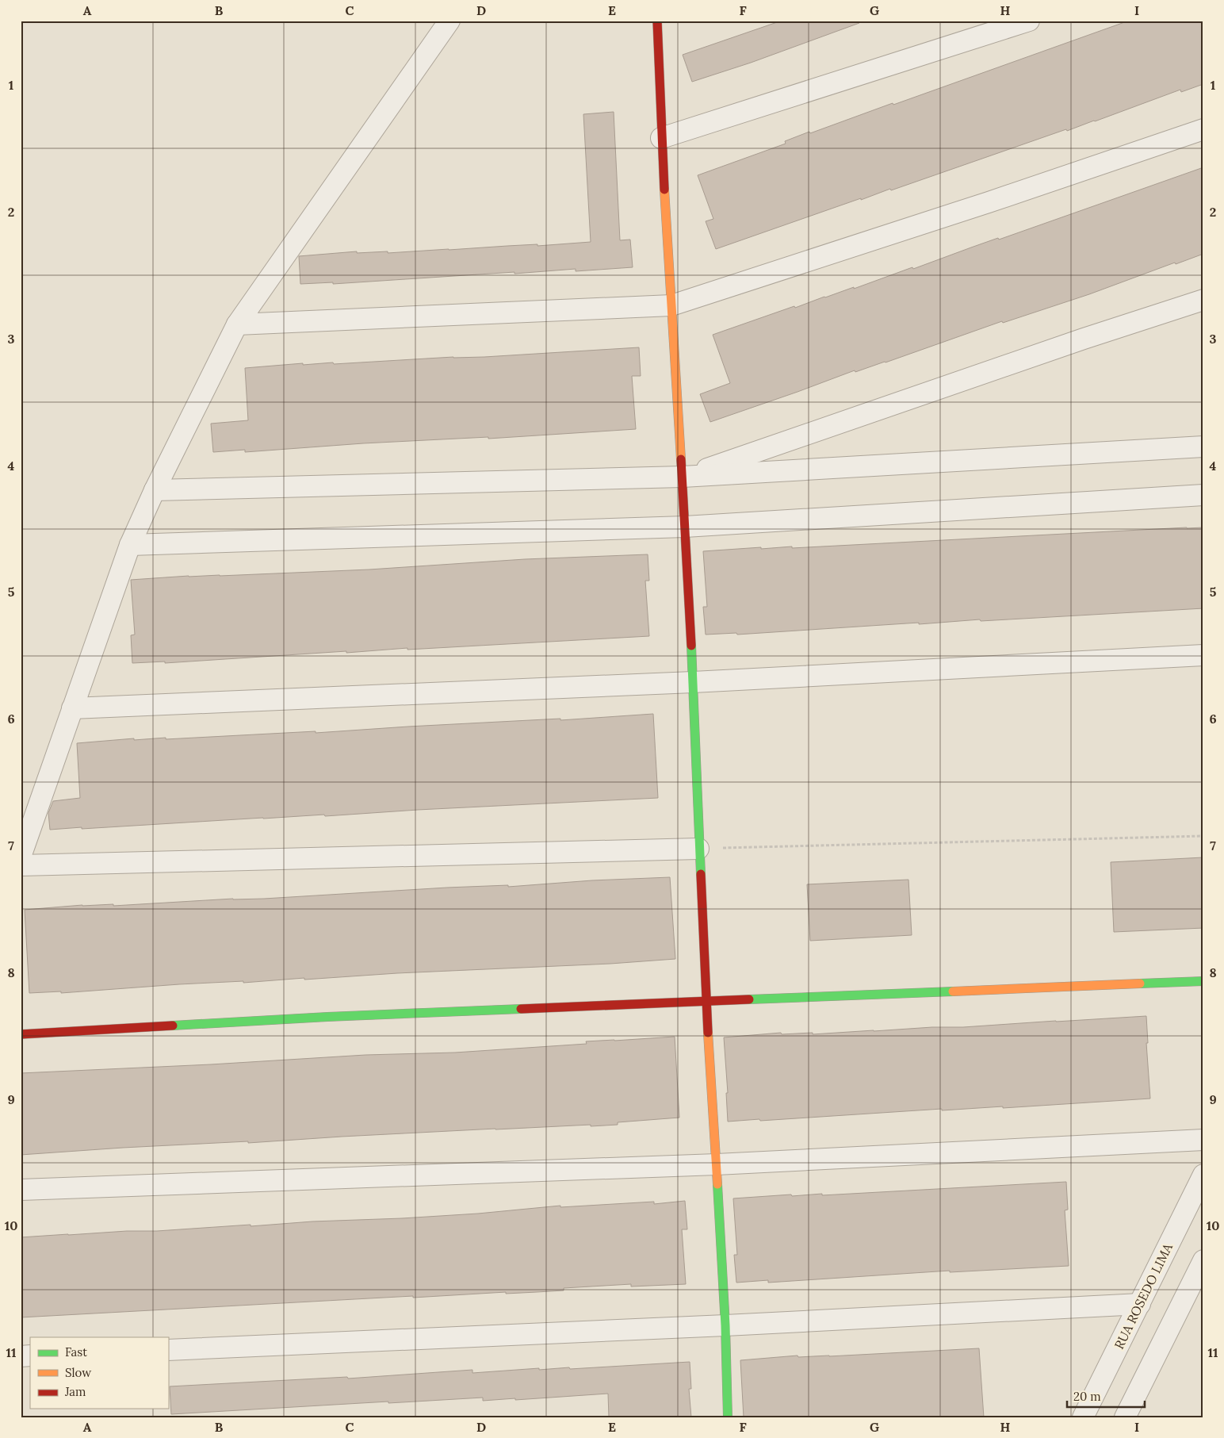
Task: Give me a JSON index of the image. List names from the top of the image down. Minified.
{"streets":{"street":["RUA ROSEDO LIMA"]},"legend":["Fast","Slow","Jam"],"scale_bar":"20 m","grid":{"columns":["A","B","C","D","E","F","G","H","I"],"rows":["1","2","3","4","5","6","7","8","9","10","11"]}}
